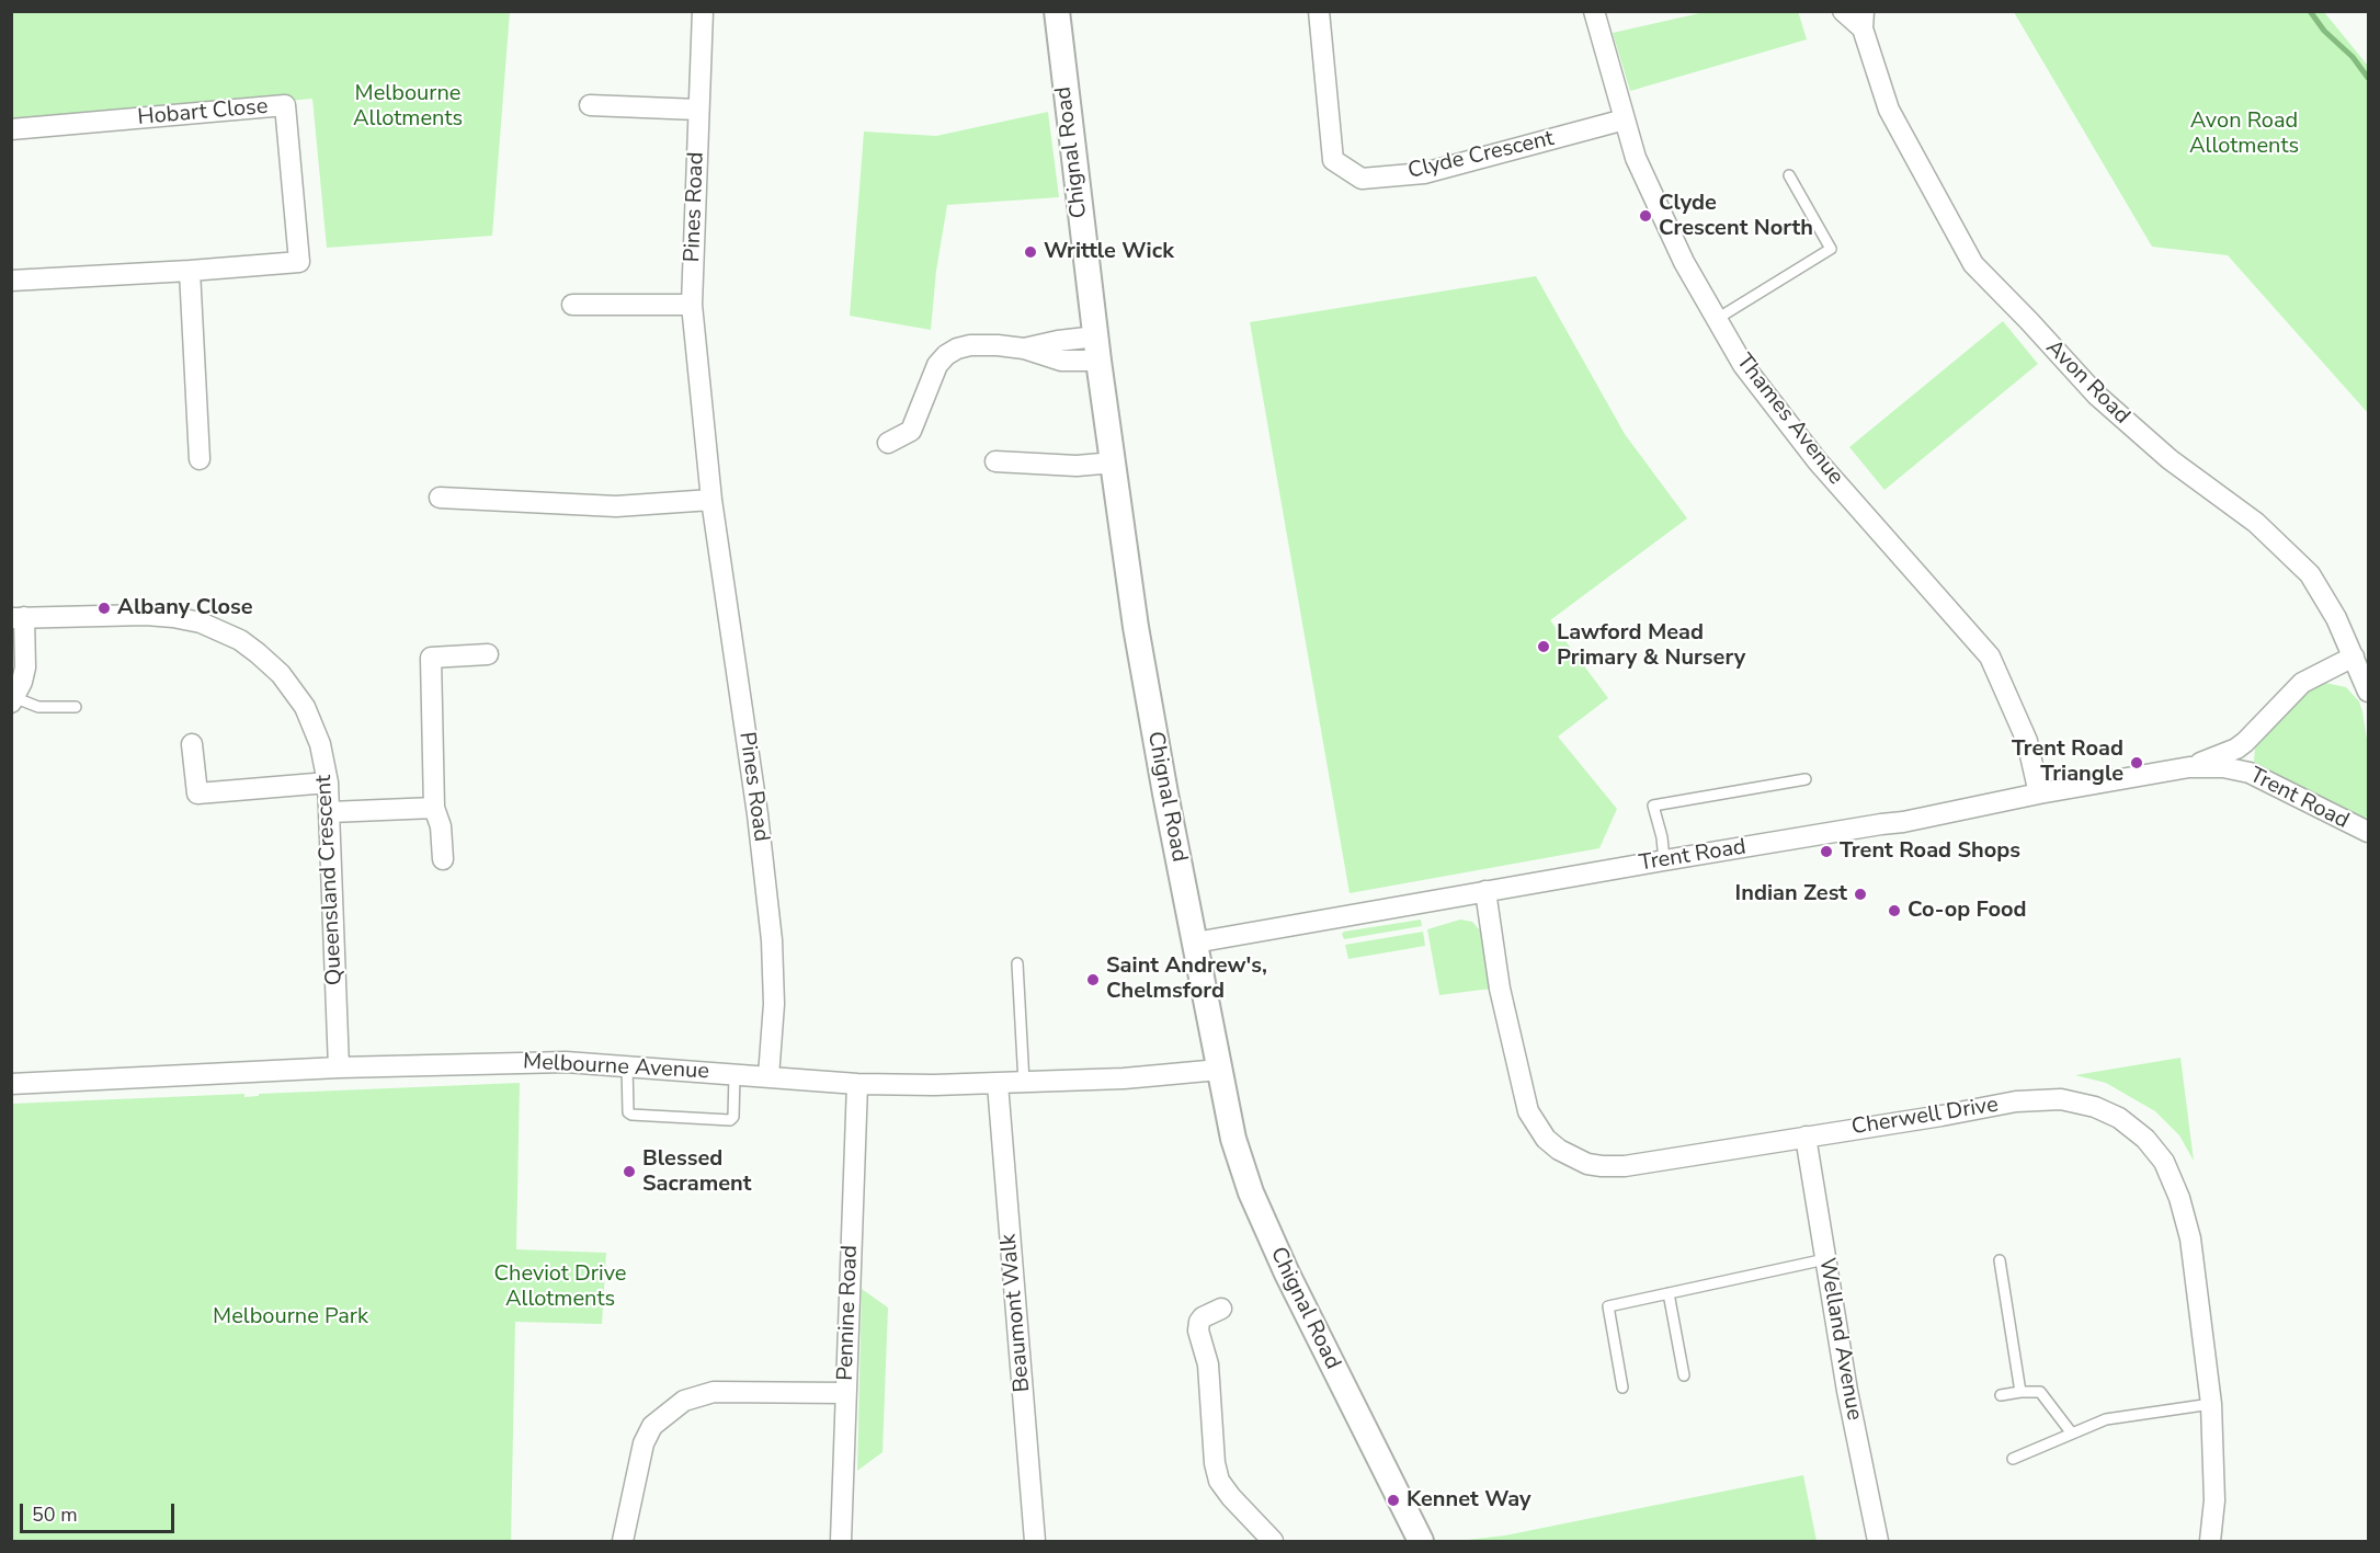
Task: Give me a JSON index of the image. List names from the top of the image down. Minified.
{"streets":{"street":["Hobart Close","Chignal Road","Clyde Crescent","Pines Road","Avon Road","Thames Avenue","Trent Road","Queensland Crescent","Melbourne Avenue","Cherwell Drive","Pennine Road","Beaumont Walk","Welland Avenue"]},"crossings":[["Chignal Road","Trent Road"],["Chignal Road","Melbourne Avenue"],["Clyde Crescent","Thames Avenue"],["Pines Road","Melbourne Avenue"],["Avon Road","Trent Road"],["Thames Avenue","Trent Road"],["Trent Road","Cherwell Drive"],["Queensland Crescent","Melbourne Avenue"],["Melbourne Avenue","Pennine Road"],["Melbourne Avenue","Beaumont Walk"],["Cherwell Drive","Welland Avenue"]],"parks":["Melbourne Allotments","Avon Road Allotments","Cheviot Drive Allotments","Melbourne Park"],"places":["Clyde Crescent North","Writtle Wick","Albany Close","Lawford Mead Primary & Nursery","Trent Road Triangle","Trent Road Shops","Indian Zest","Co-op Food","Saint Andrew's, Chelmsford","Blessed Sacrament","Kennet Way"],"scale_bar":"50 m"}
